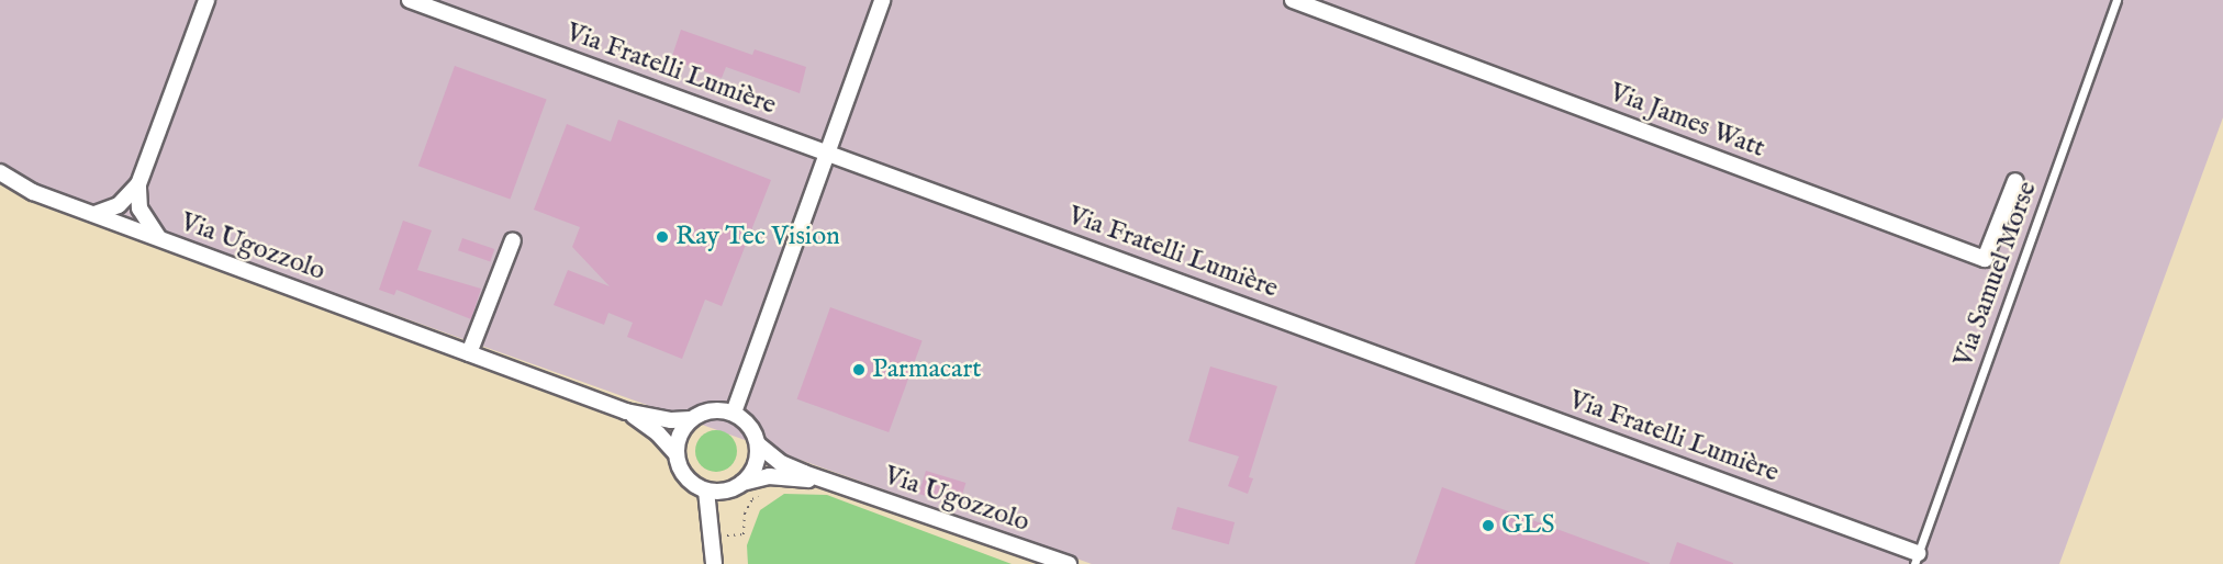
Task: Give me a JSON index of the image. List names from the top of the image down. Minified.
{"streets":{"street":["Via Fratelli Lumière","Via James Watt","Via Ugozzolo"],"lane":["Via Samuel Morse"]},"crossings":[["Via Fratelli Lumière","Via Samuel Morse"]],"places":["Ray Tec Vision","Parmacart","GLS"]}
